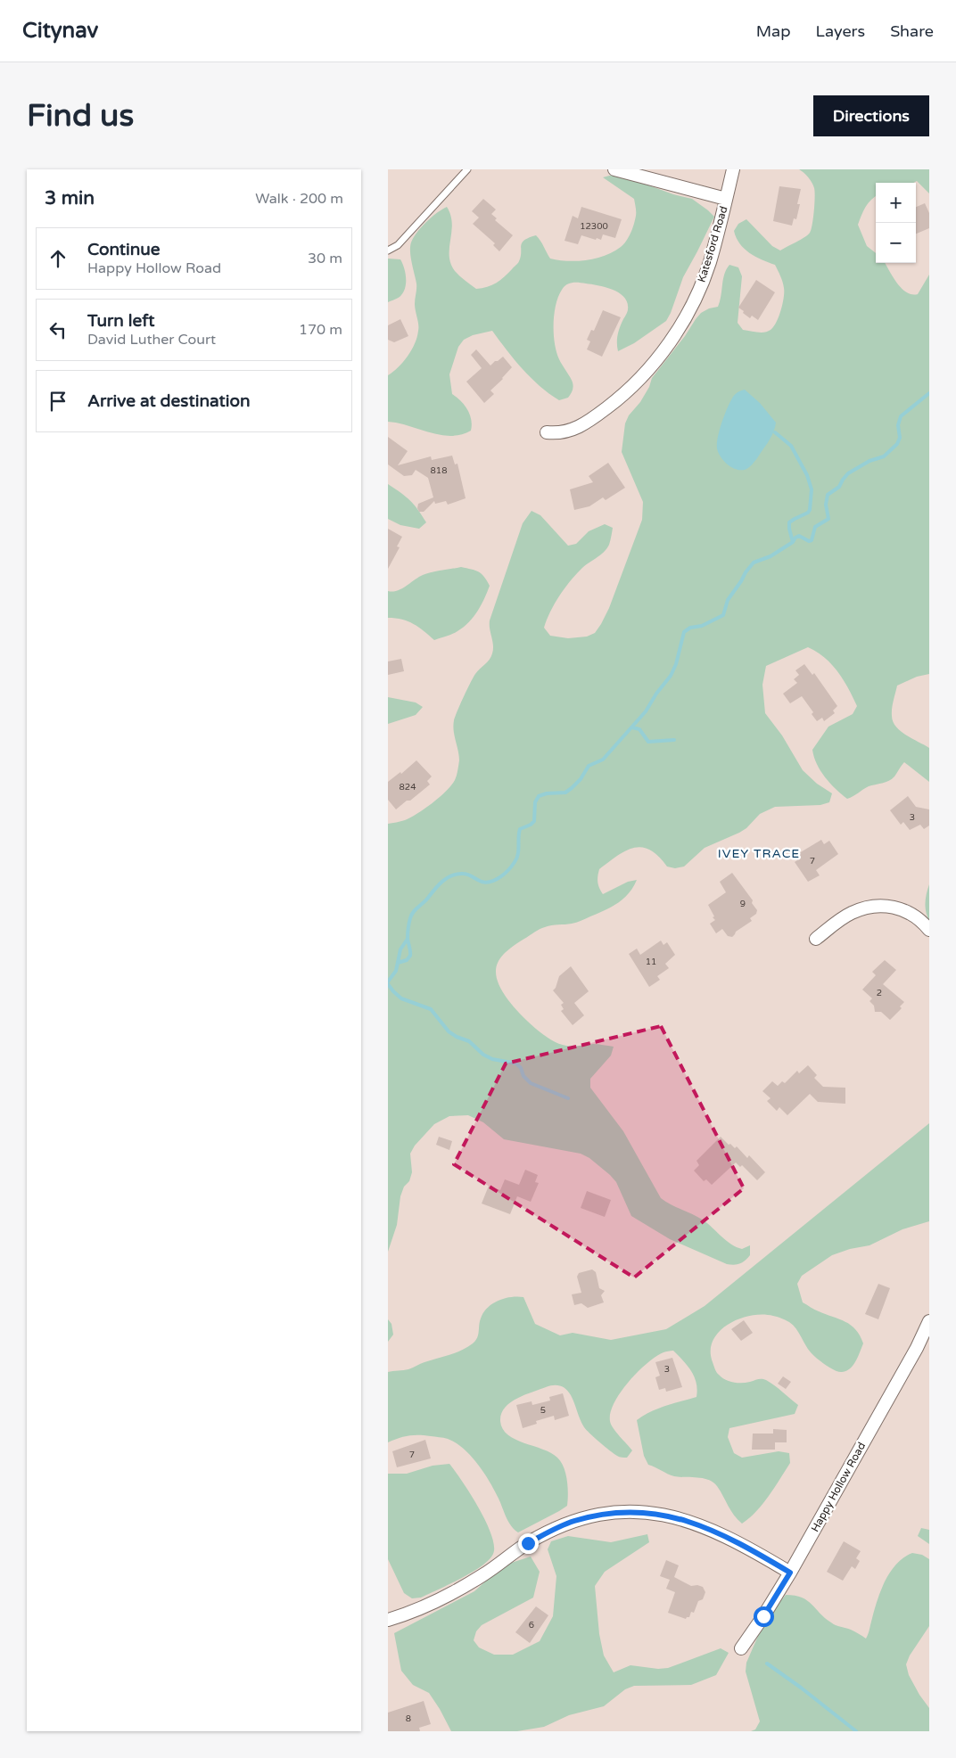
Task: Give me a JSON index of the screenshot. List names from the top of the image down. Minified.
{"streets":{"street":["Katesford Road","Happy Hollow Road"]},"districts":["IVEY TRACE"],"house_numbers":["12300","818","824","3","7","9","11","2","3","5","7","6","8"],"page":{"header":"Citynav","nav":["Map","Layers","Share"],"buttons":"Directions","title":"Find us","heading":["3 min","Walk · 200 m"],"map_buttons":["+","−"],"list":[["Continue","Happy Hollow Road","30 m"],["Turn left","David Luther Court","170 m"],"Arrive at destination"]}}
